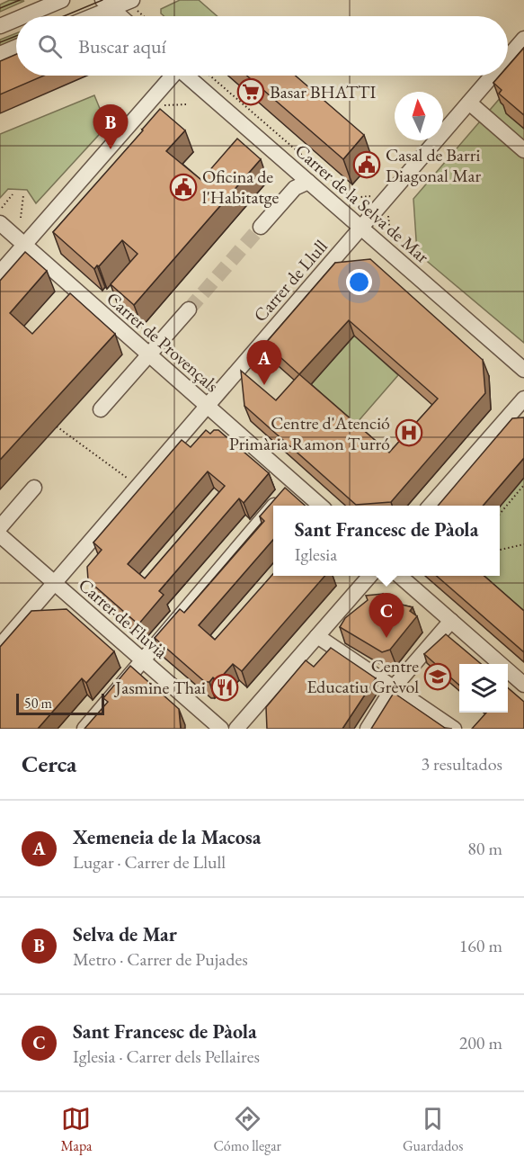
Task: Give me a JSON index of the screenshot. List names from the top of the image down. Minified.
{"streets":{"street":["Carrer de la Selva de Mar","Carrer de Llull","Carrer de Provençals","Carrer de Fluvià"]},"crossings":[["Carrer de la Selva de Mar","Carrer de Llull"],["Carrer de Llull","Carrer de Provençals"],["Carrer de Llull","Carrer de Fluvià"]],"places":{"supermarket":["Basar BHATTI"],"public building":["Casal de Barri Diagonal Mar","Oficina de l'Habitatge"],"hospital":["Centre d'Atenció Primària Ramon Turró"],"school or university":["Centre Educatiu Grèvol"],"restaurant":["Jasmine Thai"]},"scale_bar":"50 m","north":"top","page":{"search":"Buscar aquí","pins":["B","A","C"],"popup":["Sant Francesc de Pàola","Iglesia"],"scale":"50 m","heading":["Cerca","3 resultados"],"list":[{"mark":"A","name":"Xemeneia de la Macosa","note":"Lugar · Carrer de Llull","value":"80 m"},{"mark":"B","name":"Selva de Mar","note":"Metro · Carrer de Pujades","value":"160 m"},{"mark":"C","name":"Sant Francesc de Pàola","note":"Iglesia · Carrer dels Pellaires","value":"200 m"}],"nav":["Mapa","Cómo llegar","Guardados"]}}
